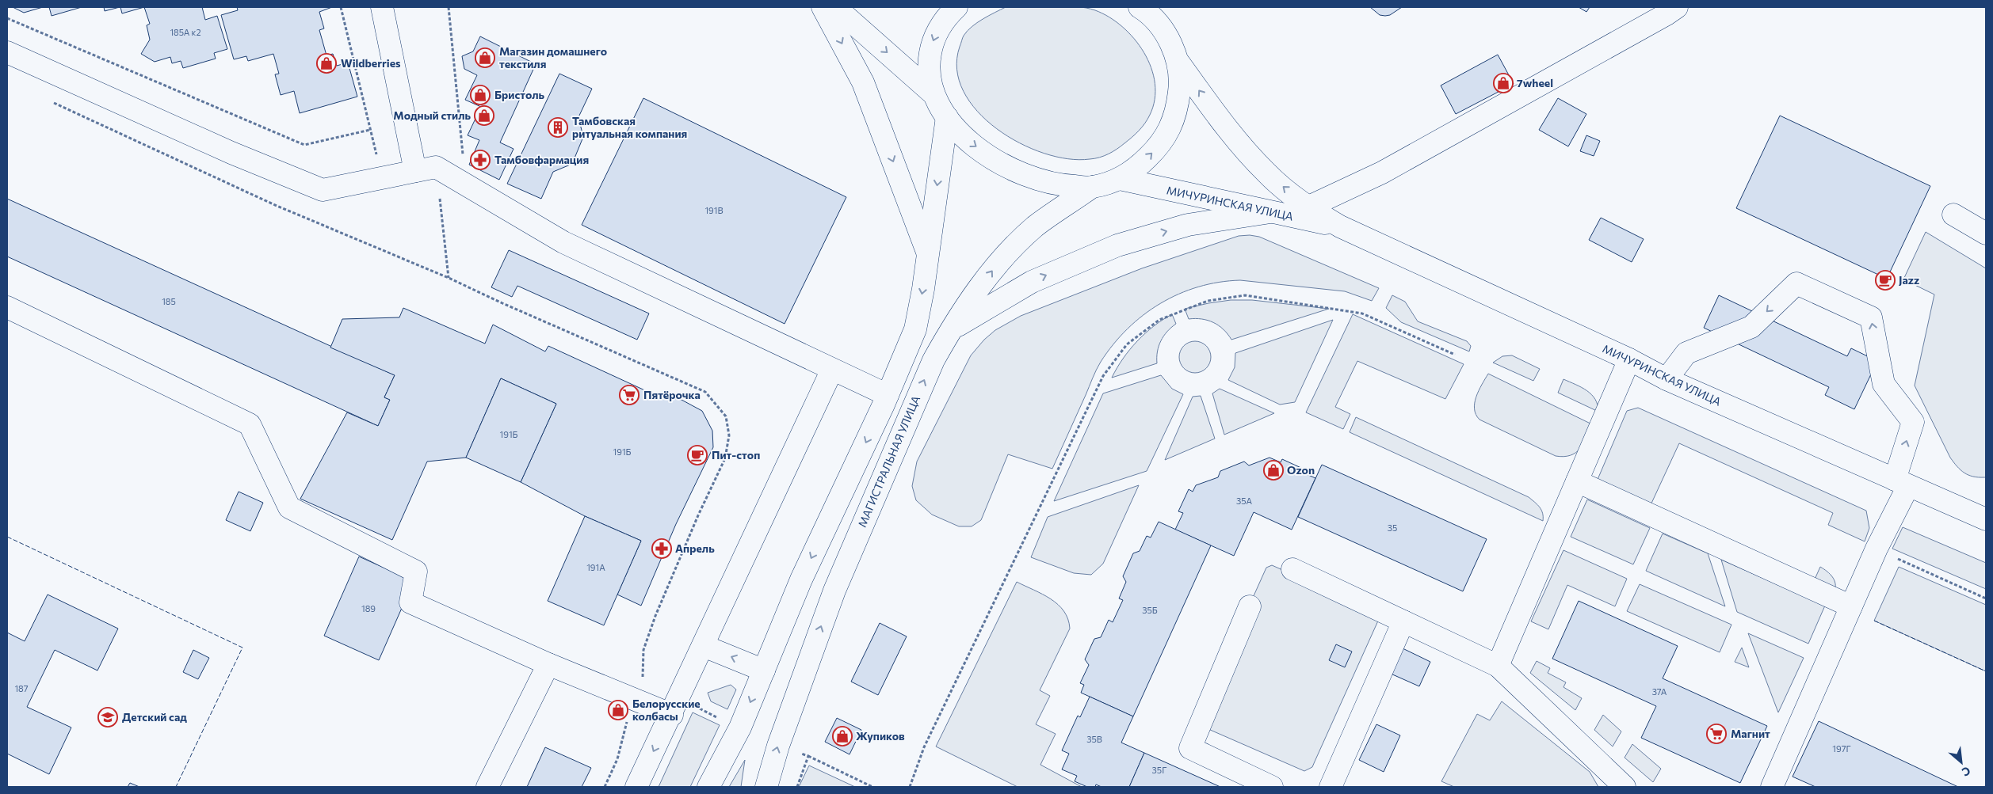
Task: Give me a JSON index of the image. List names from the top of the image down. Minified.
{"streets":{"main road":["МИЧУРИНСКАЯ УЛИЦА","МАГИСТРАЛЬНАЯ УЛИЦА"]},"places":{"shop":["Магазин домашнего текстиля","Wildberries","7wheel","Бристоль","Модный стиль","Ozon","Белорусские колбасы","Жупиков"],"building":["Тамбовская ритуальная компания"],"pharmacy":["Тамбовфармация","Апрель"],"cafe":["Jazz","Пит-стоп"],"supermarket":["Пятёрочка","Магнит"],"school or university":["Детский сад"]},"house_numbers":["185А к2","191В","185","191Б","191Б","35А","35","191А","189","35Б","187","37А","35В","197Г","35Г"],"north":"bottom right"}
